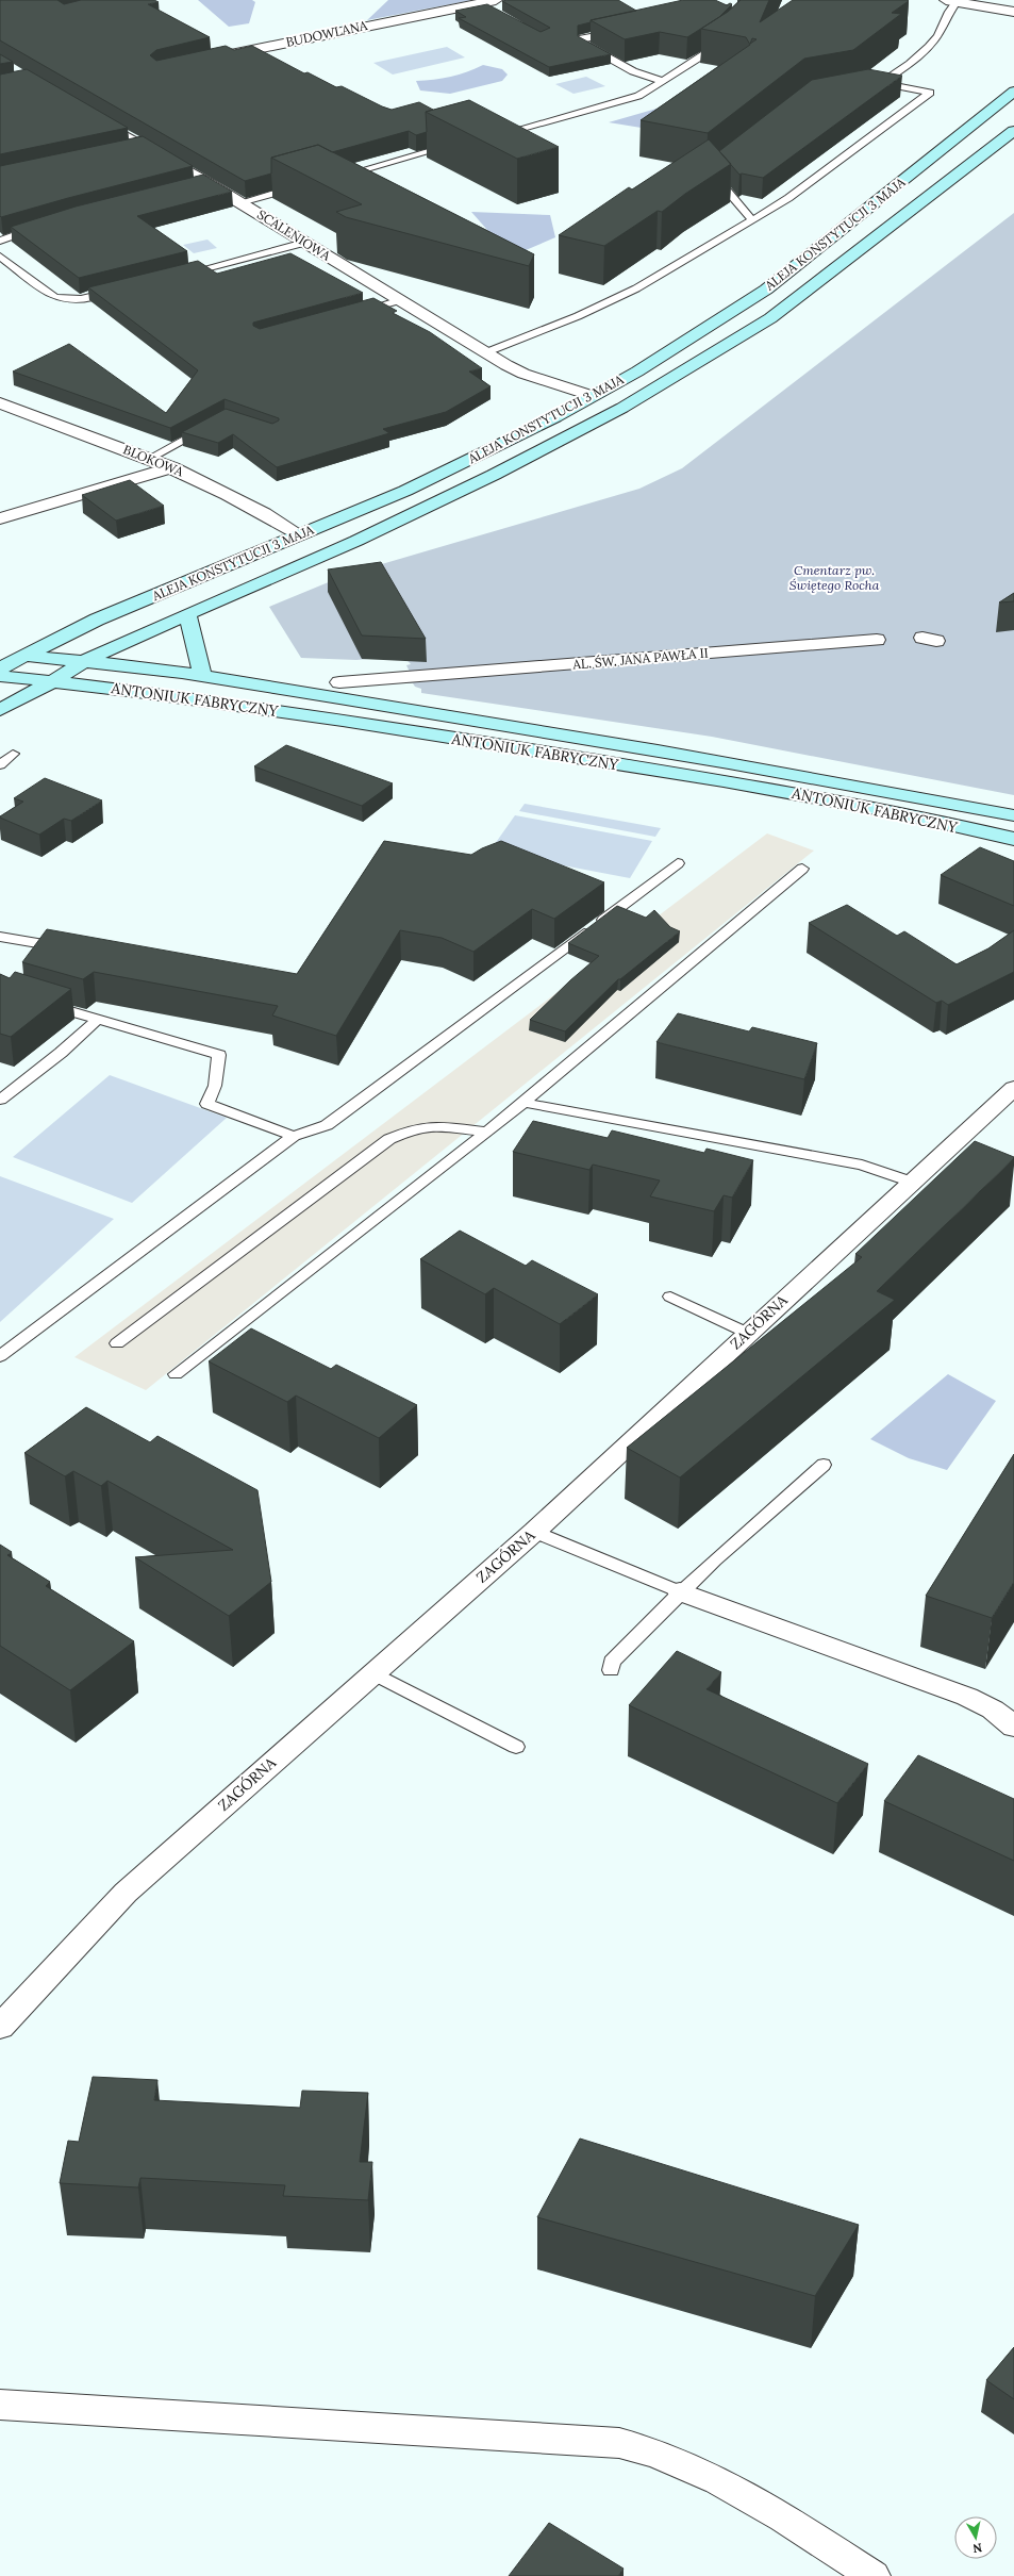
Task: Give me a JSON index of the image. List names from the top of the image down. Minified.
{"streets":{"main road":["ALEJA KONSTYTUCJI 3 MAJA","ANTONIUK FABRYCZNY"],"street":["BUDOWLANA","SCALENIOWA","BLOKOWA","AL. ŚW. JANA PAWŁA II","ZAGÓRNA"]},"crossings":[["ALEJA KONSTYTUCJI 3 MAJA","SCALENIOWA"],["ALEJA KONSTYTUCJI 3 MAJA","BLOKOWA"],["ALEJA KONSTYTUCJI 3 MAJA","ANTONIUK FABRYCZNY"]],"parks":["Cmentarz pw. Świętego Rocha"],"north":"bottom"}
